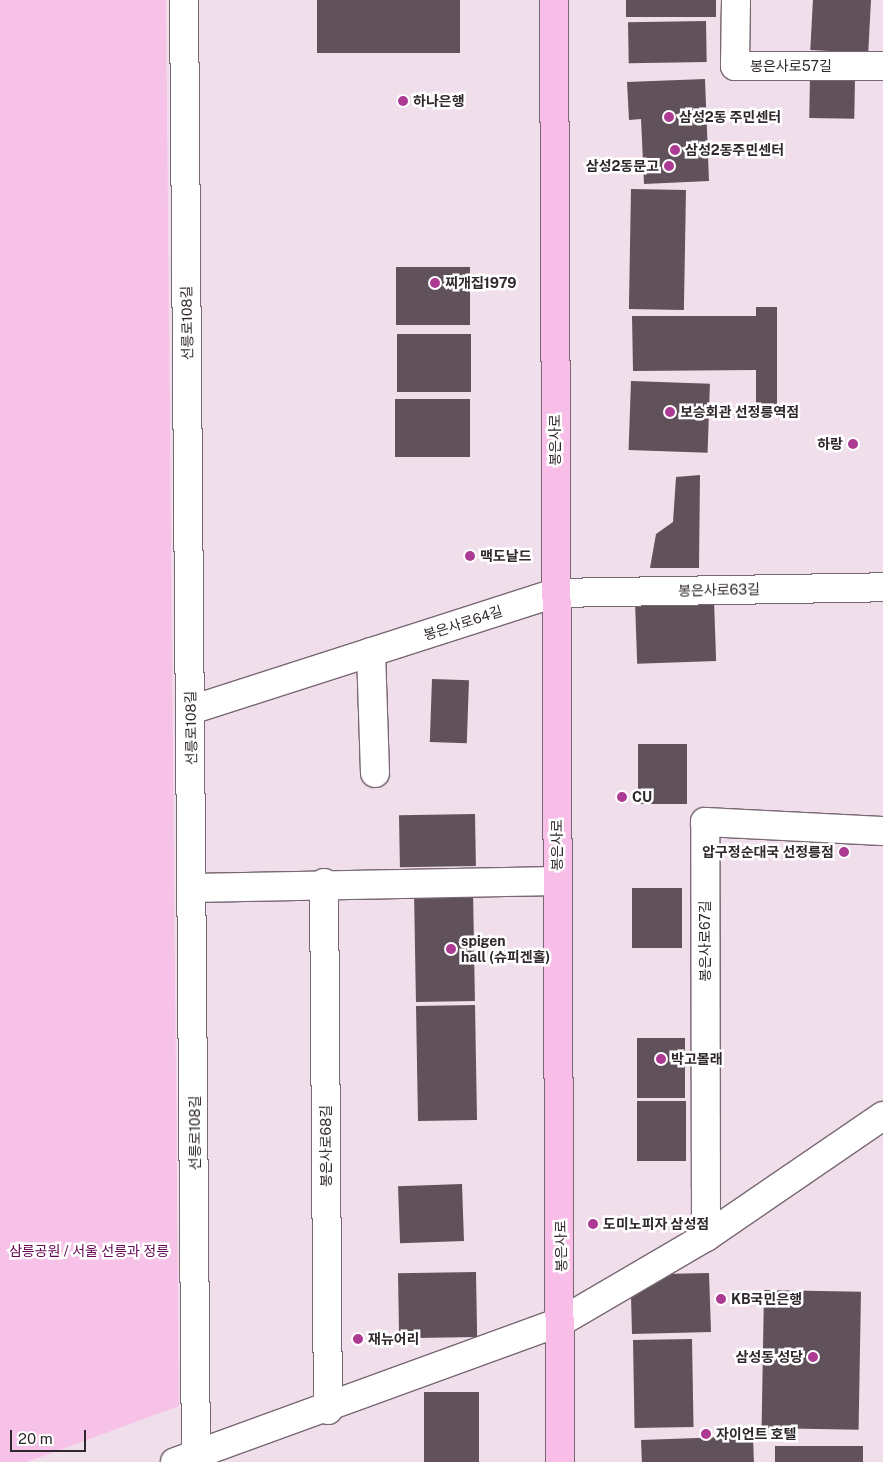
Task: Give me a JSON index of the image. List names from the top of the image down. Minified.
{"streets":{"main road":["봉은사로"],"street":["봉은사로57길","선릉로108길","봉은사로63길","봉은사로64길","봉은사로67길","봉은사로68길"]},"crossings":[["선릉로108길","봉은사로"],["선릉로108길","봉은사로64길"],["봉은사로","봉은사로63길"],["봉은사로","봉은사로64길"],["봉은사로","봉은사로68길"],["봉은사로63길","봉은사로64길"]],"parks":["삼릉공원 / 서울 선릉과 정릉"],"places":["하나은행","삼성2동 주민센터","삼성2동주민센터","삼성2동문고","찌개집1979","보승회관 선정릉역점","하랑","맥도날드","CU","압구정순대국 선정릉점","spigen hall (슈피겐홀)","박고볼래","도미노피자 삼성점","KB국민은행","재뉴어리","삼성동 성당","자이언트 호텔"],"scale_bar":"20 m"}
